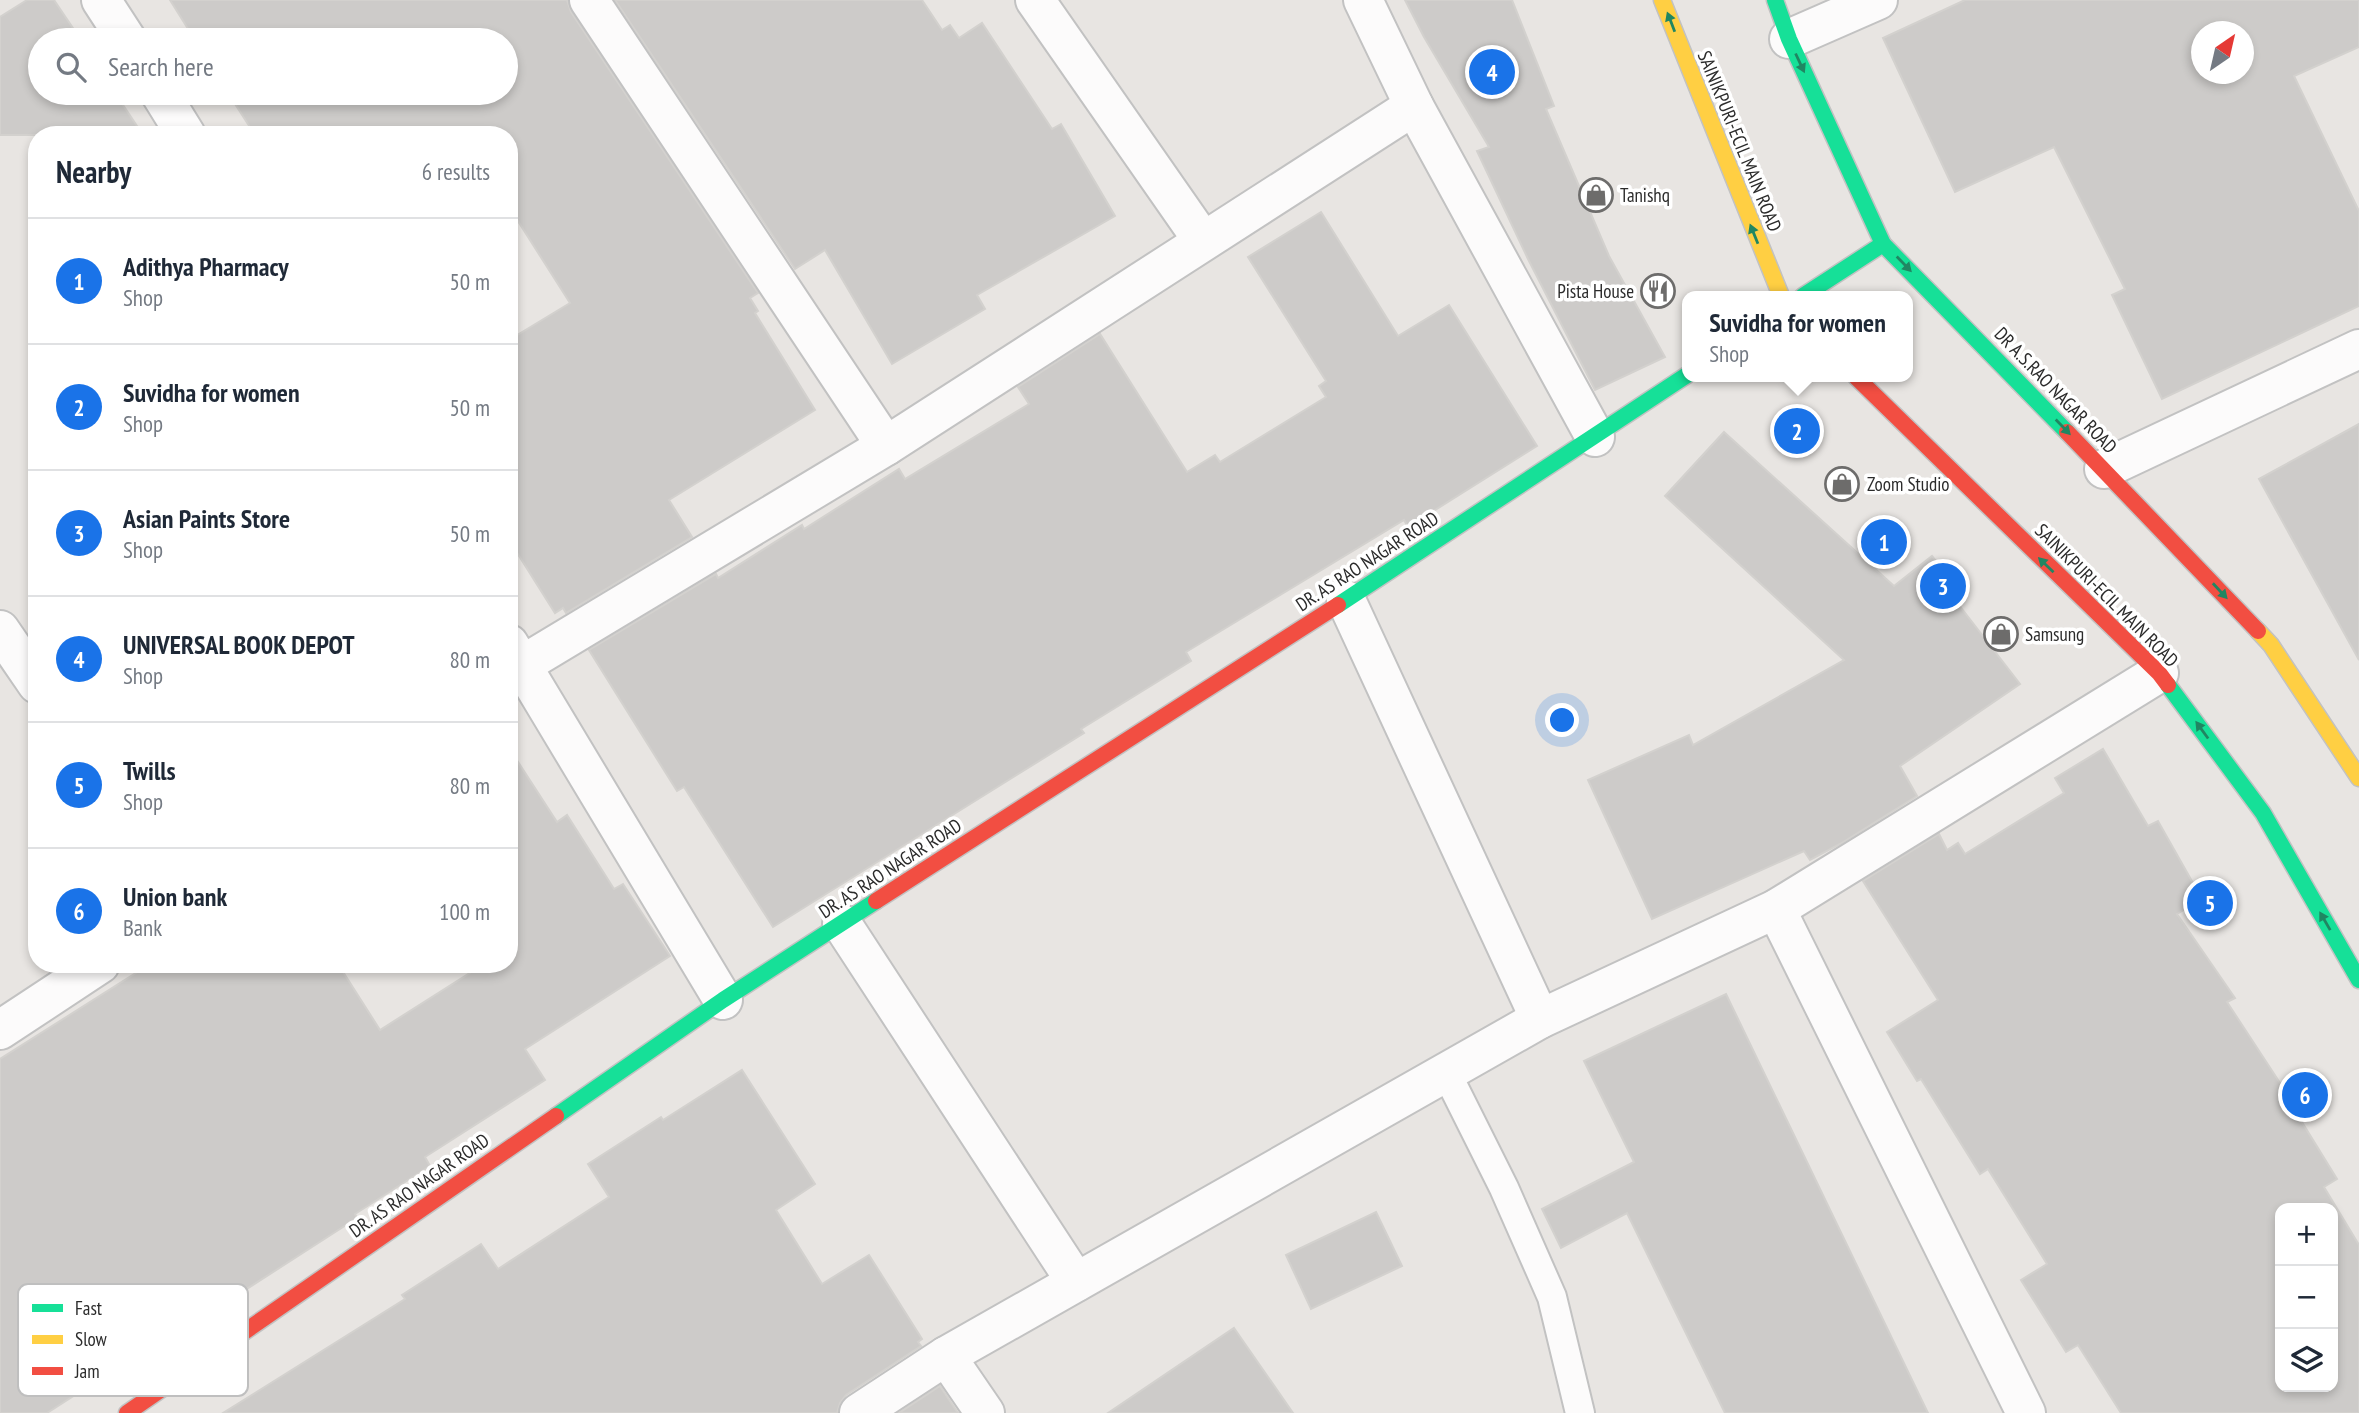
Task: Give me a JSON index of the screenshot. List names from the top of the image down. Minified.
{"streets":{"main road":["SAINIKPURI-ECIL MAIN ROAD","DR A.S.RAO NAGAR ROAD","DR. AS RAO NAGAR ROAD"]},"one_way":["SAINIKPURI-ECIL MAIN ROAD","DR A.S.RAO NAGAR ROAD"],"places":{"shop":["Tanishq","Zoom Studio","Samsung"],"restaurant":["Pista House"]},"legend":["Fast","Slow","Jam"],"north":"top right","page":{"search":"Search here","pins":["4","2","1","3","5","6"],"heading":["Nearby","6 results"],"list":[{"mark":"1","name":"Adithya Pharmacy","note":"Shop","value":"50 m"},{"mark":"2","name":"Suvidha for women","note":"Shop","value":"50 m"},{"mark":"3","name":"Asian Paints Store","note":"Shop","value":"50 m"},{"mark":"4","name":"UNIVERSAL BO0K DEPOT","note":"Shop","value":"80 m"},{"mark":"5","name":"Twills","note":"Shop","value":"80 m"},{"mark":"6","name":"Union bank","note":"Bank","value":"100 m"}],"popup":["Suvidha for women","Shop"],"map_buttons":["+","−"]}}
